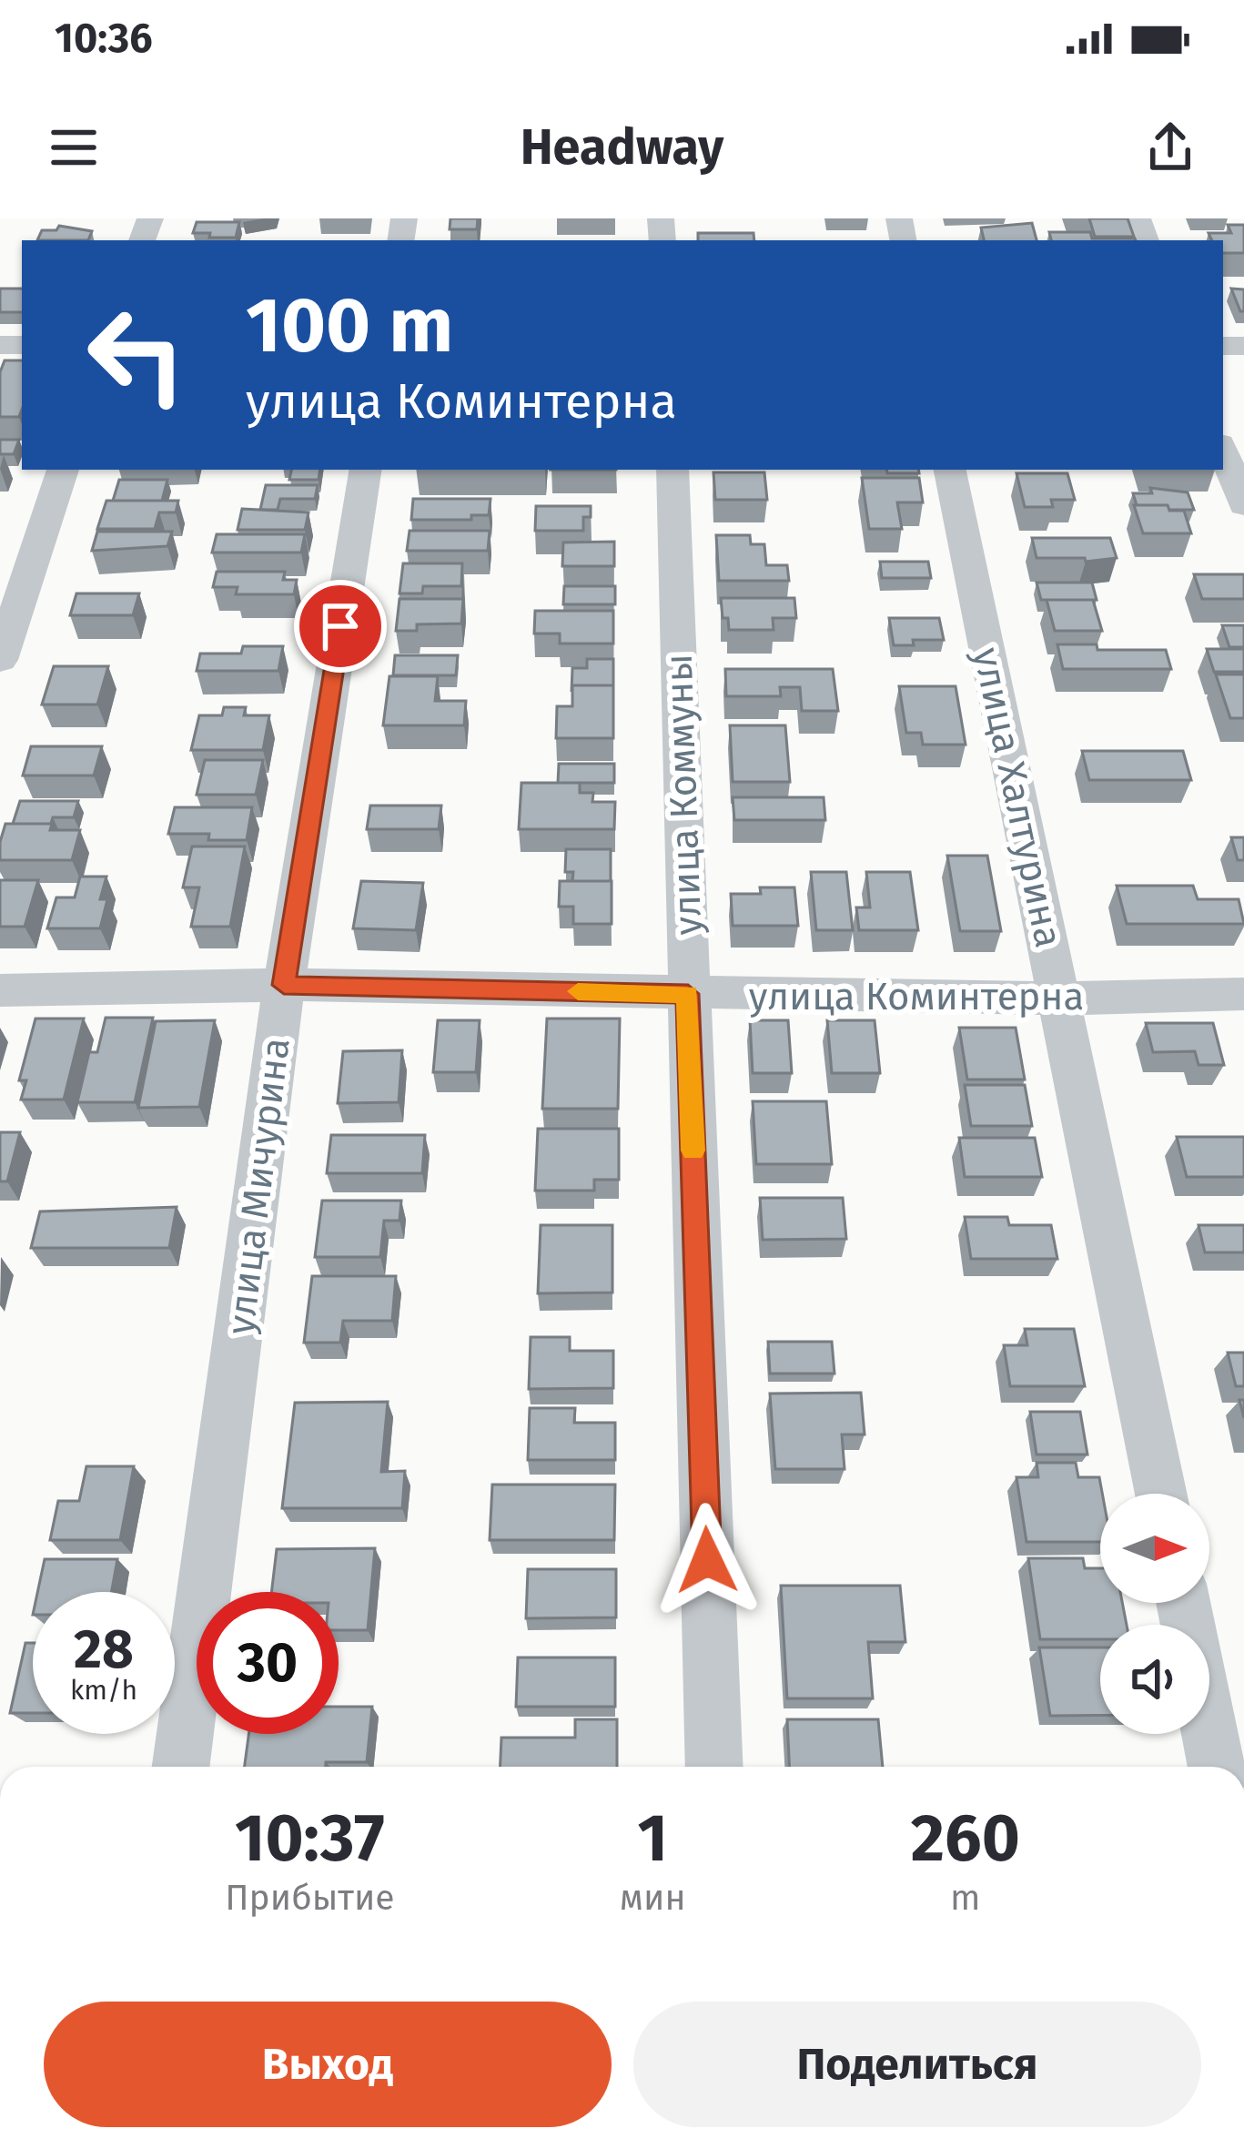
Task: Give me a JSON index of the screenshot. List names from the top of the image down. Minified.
{"streets":{"street":["улица Коммуны","улица Халтурина","улица Коминтерна","улица Мичурина"]},"crossings":[["улица Коммуны","улица Коминтерна"],["улица Халтурина","улица Коминтерна"],["улица Коминтерна","улица Мичурина"]],"north":"right","page":{"status":"10:36","header":"Headway","turn":["100 m","улица Коминтерна"],"speed":"28 km/h","limit":"30","eta":["10:37","Прибытие","1","мин","260","m"],"buttons":["Выход","Поделиться"]}}
